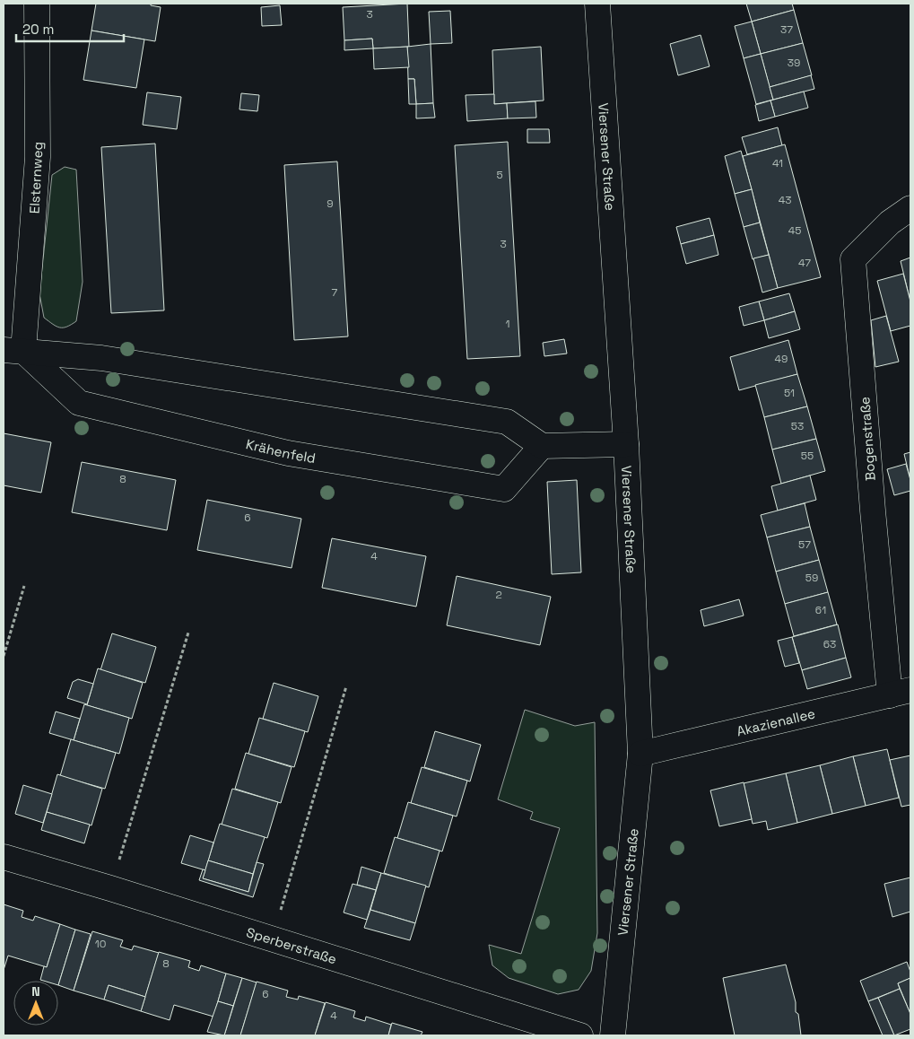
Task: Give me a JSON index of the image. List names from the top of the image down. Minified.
{"streets":{"street":["Viersener Straße","Elsternweg","Bogenstraße","Krähenfeld","Akazienallee","Sperberstraße"]},"crossings":[["Viersener Straße","Akazienallee"],["Elsternweg","Krähenfeld"],["Bogenstraße","Akazienallee"]],"house_numbers":["3","37","39","41","5","43","9","45","3","47","7","1","49","51","53","55","8","6","57","4","59","2","61","63","10","8","6","4"],"scale_bar":"20 m","north":"top"}
